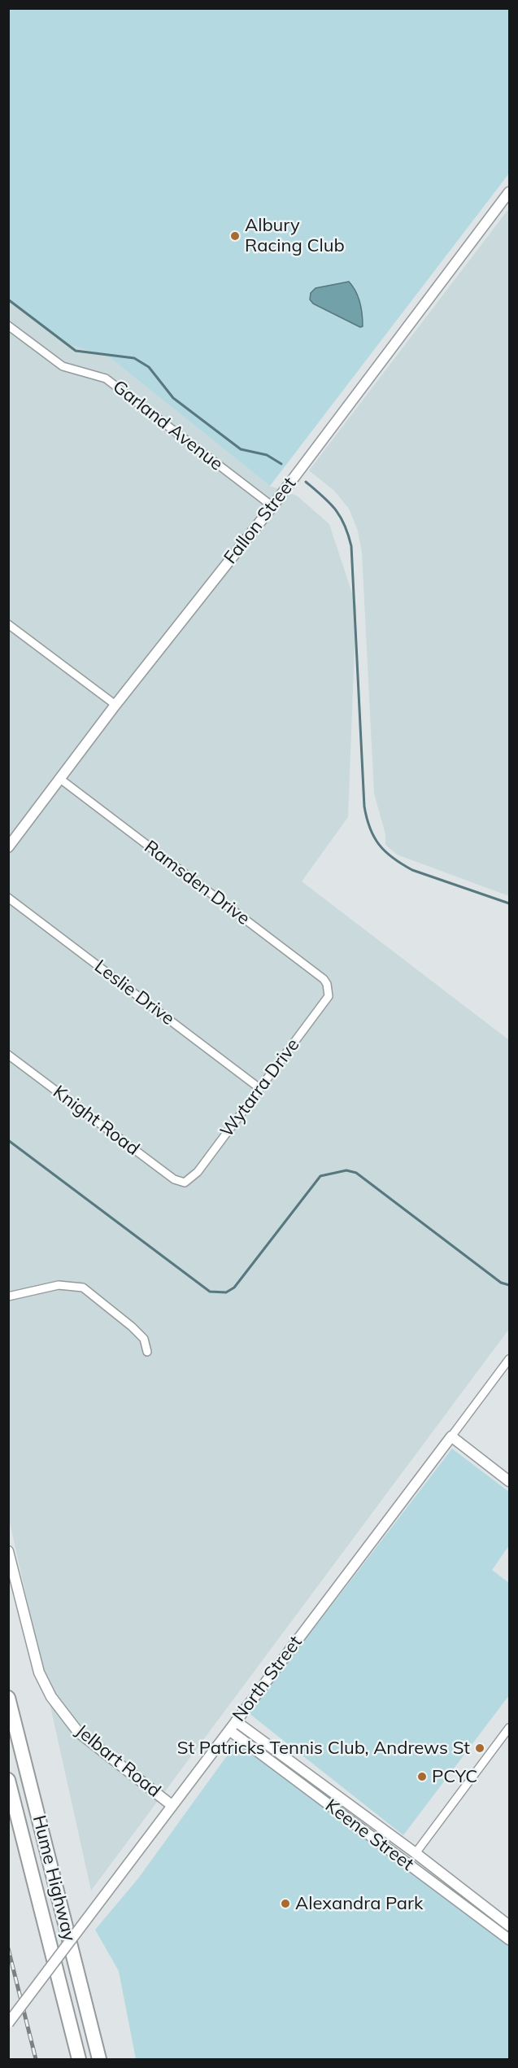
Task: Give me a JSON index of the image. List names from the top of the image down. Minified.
{"streets":{"highway":["Hume Highway"],"street":["Garland Avenue","Fallon Street","Ramsden Drive","Leslie Drive","Wytarra Drive","Knight Road","North Street","Jelbart Road","Keene Street"]},"crossings":[["Garland Avenue","Fallon Street"],["Fallon Street","Ramsden Drive"],["Ramsden Drive","Wytarra Drive"],["Leslie Drive","Wytarra Drive"],["Wytarra Drive","Knight Road"],["North Street","Jelbart Road"],["North Street","Keene Street"]],"places":["Albury Racing Club","St Patricks Tennis Club, Andrews St","PCYC","Alexandra Park"]}
